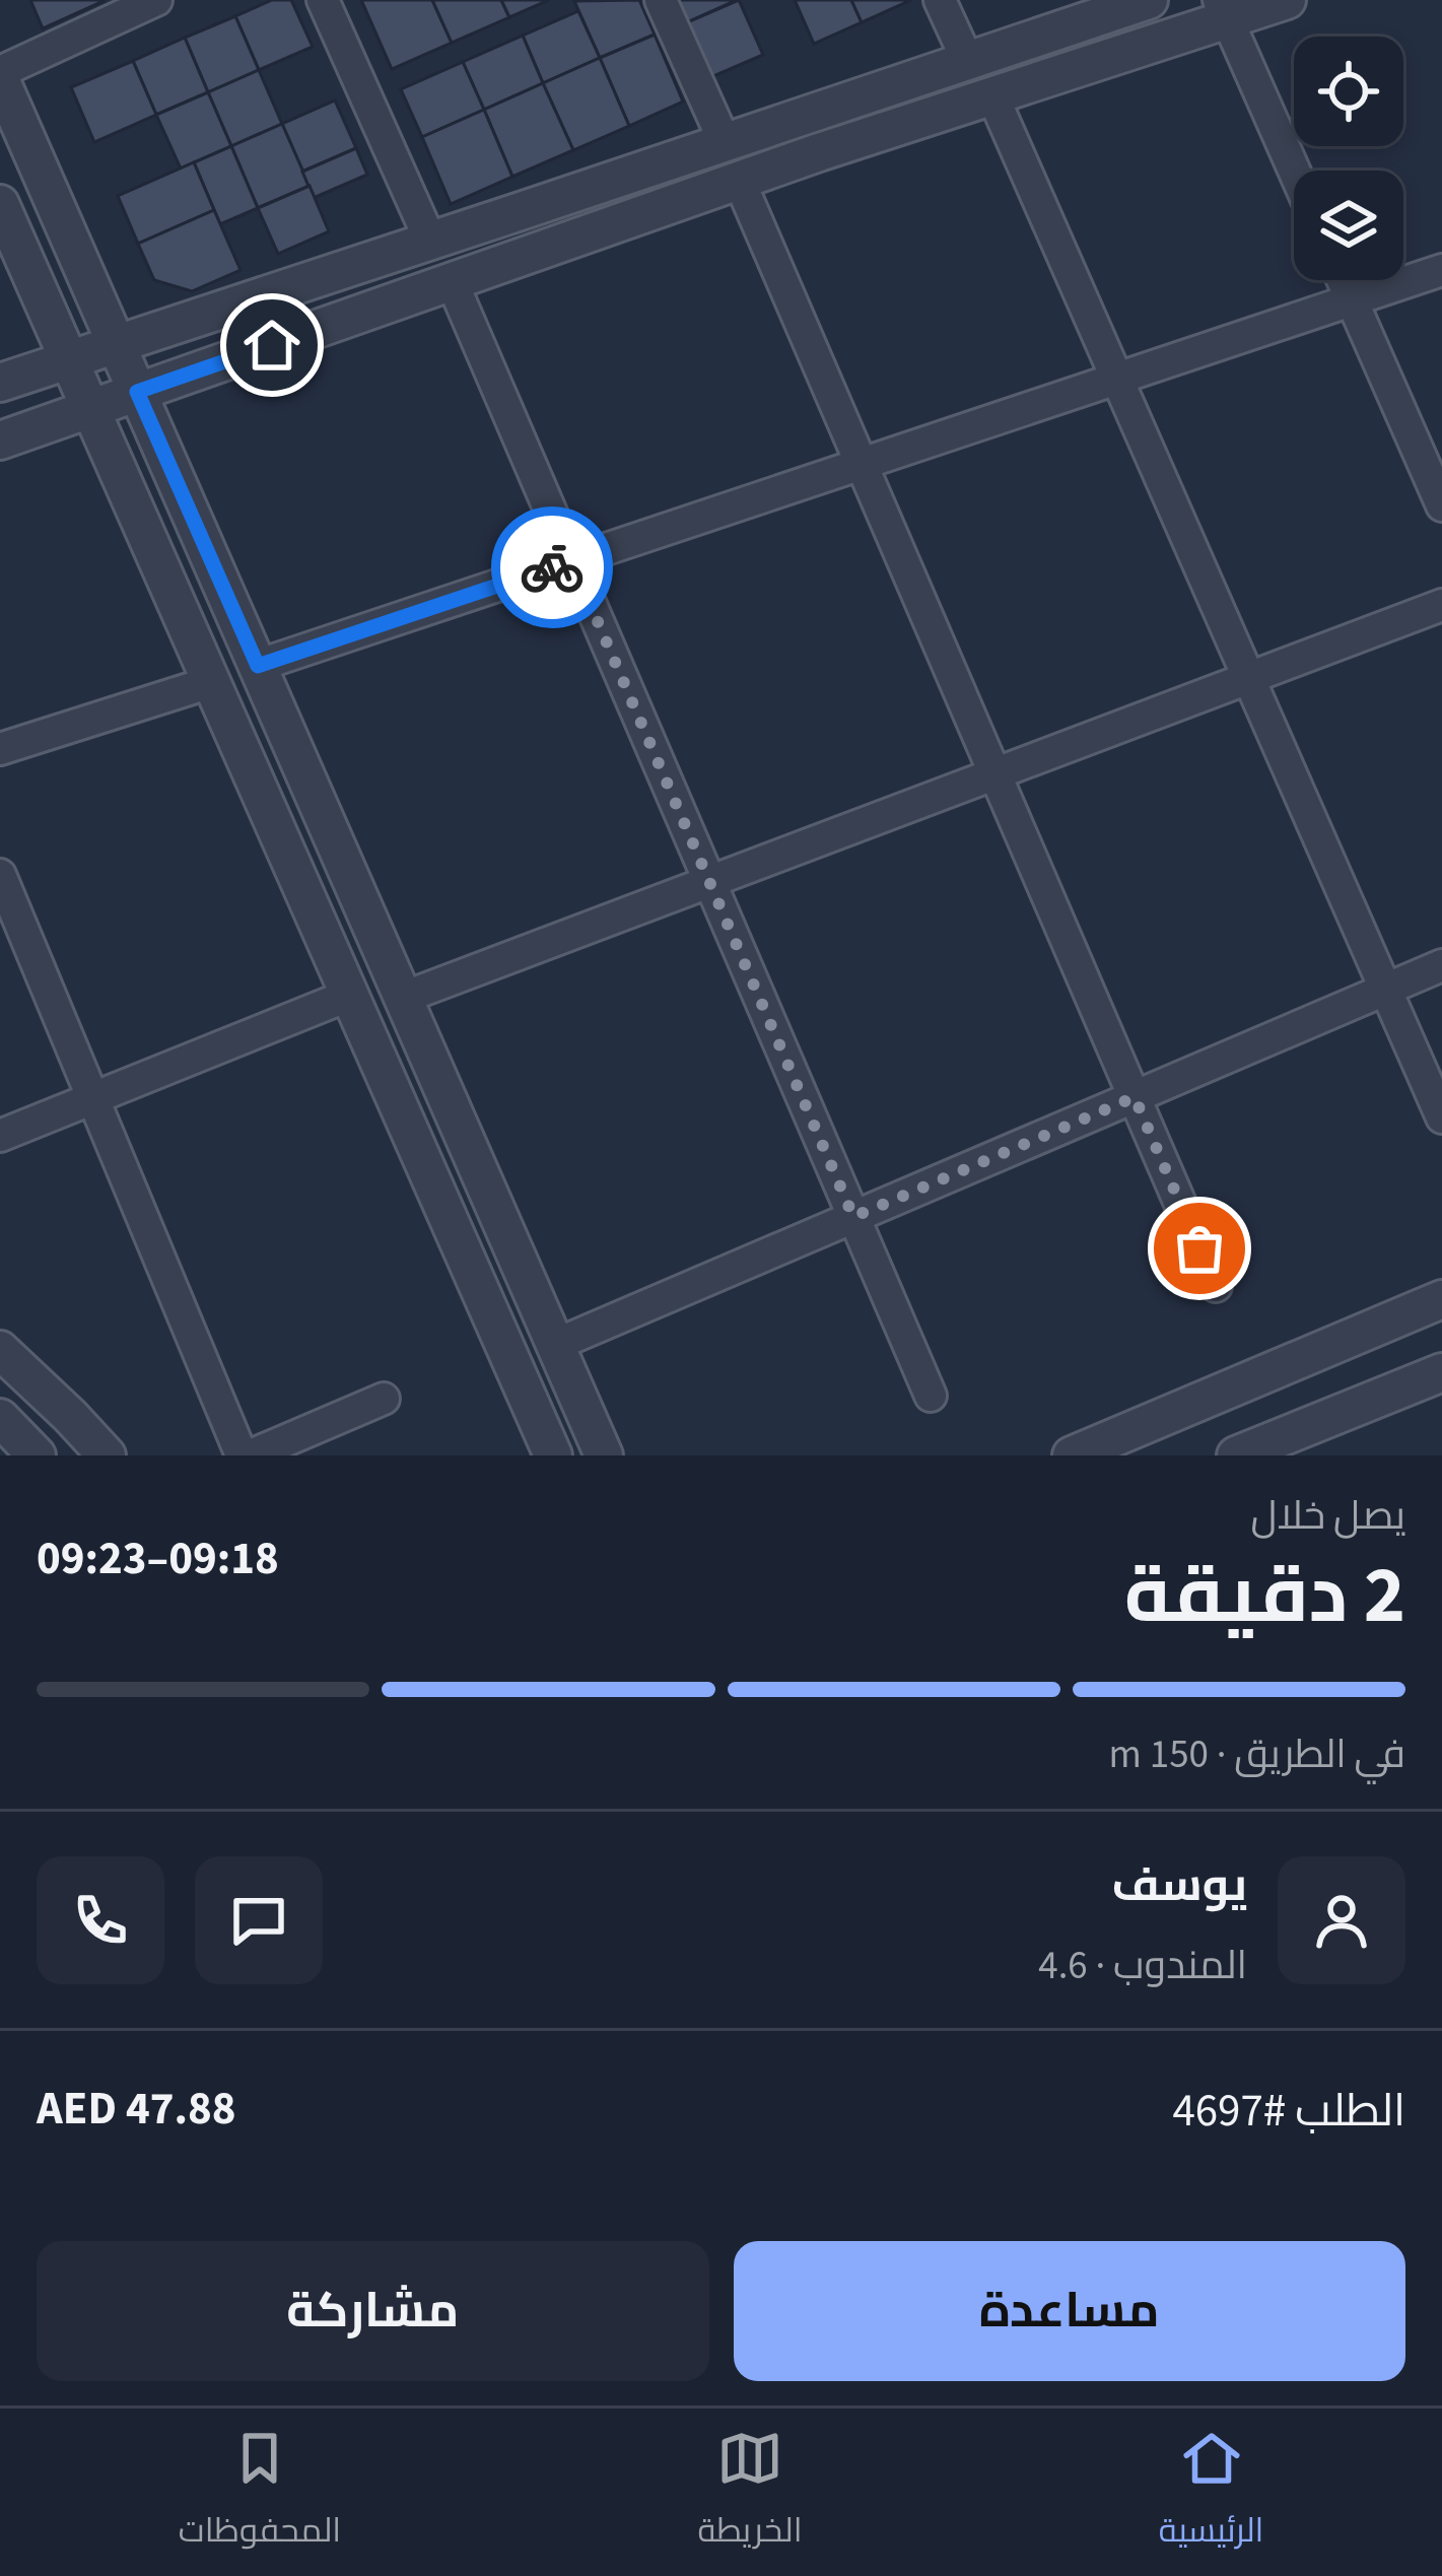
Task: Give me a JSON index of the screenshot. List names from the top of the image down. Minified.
{"page":{"heading":["2 دقيقة","يصل خلال","09:18–09:23"],"panel":["يوسف","المندوب · 4.6","الطلب #4697","AED 47.88"],"bar":"في الطريق · 150 m","buttons":["مساعدة","مشاركة"],"tabs":["الرئيسية","الخريطة","المحفوظات"]}}
